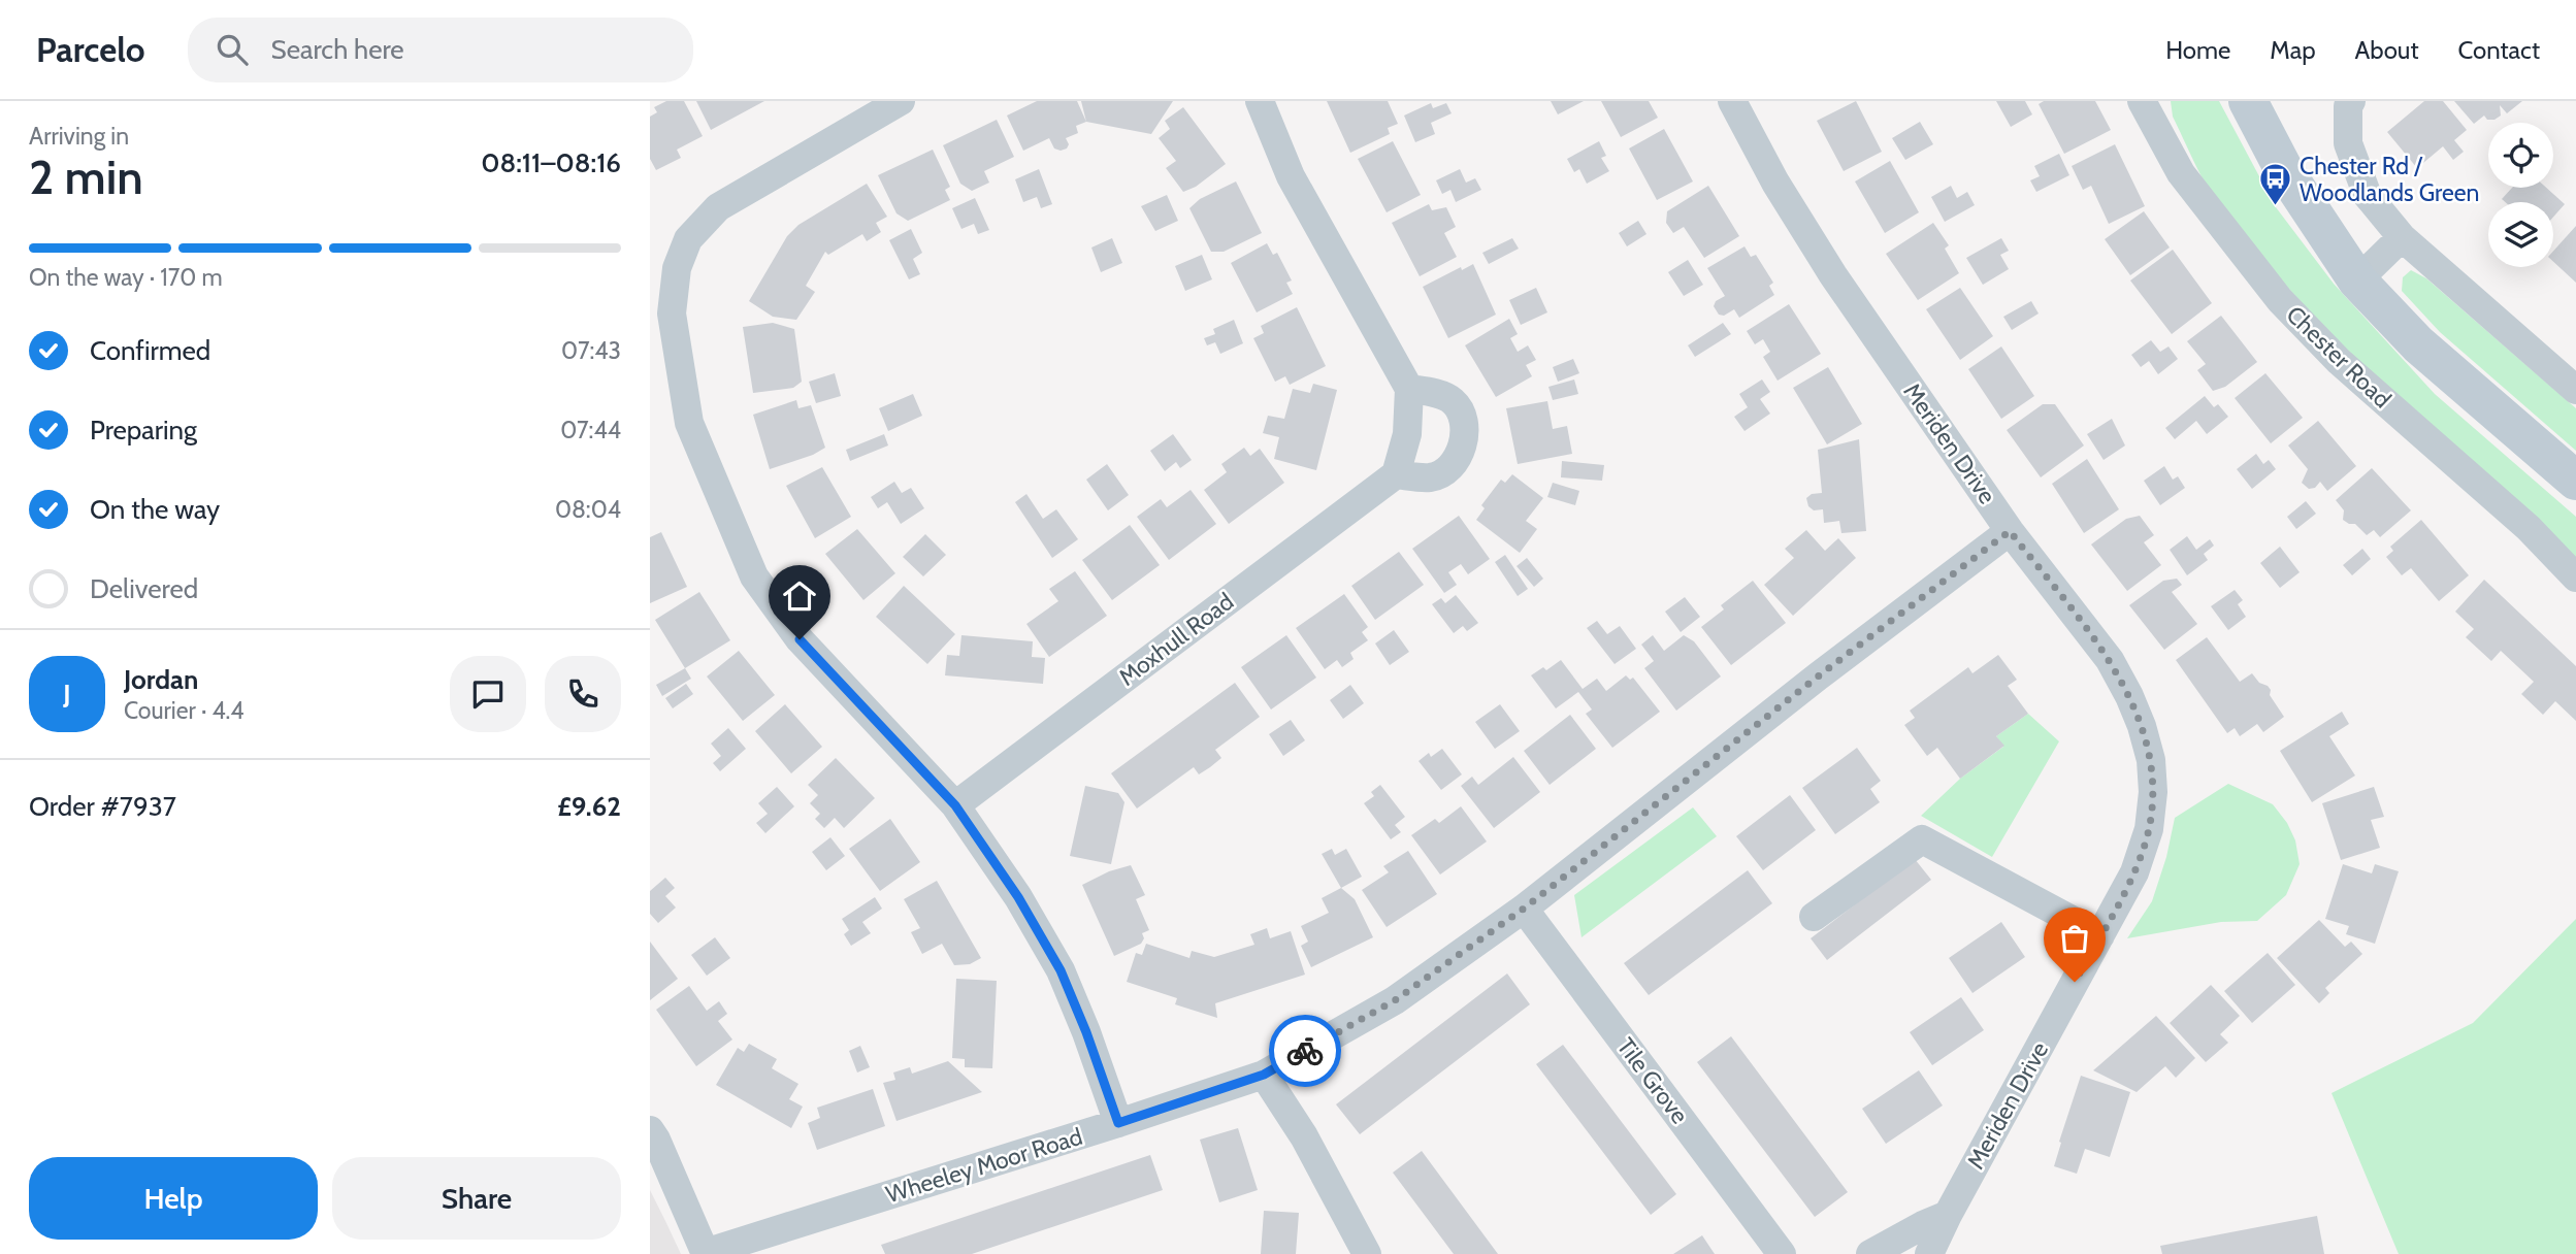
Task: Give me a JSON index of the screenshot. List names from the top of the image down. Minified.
{"streets":{"street":["Chester Road","Meriden Drive","Moxhull Road","Tile Grove","Wheeley Moor Road"]},"crossings":[["Meriden Drive","Wheeley Moor Road"],["Tile Grove","Wheeley Moor Road"]],"places":{"bus stop":["Chester Rd / Woodlands Green"]},"page":{"header":"Parcelo","search":"Search here","nav":["Home","Map","About","Contact"],"heading":["2 min","Arriving in","08:11–08:16"],"panel":["Jordan","Courier · 4.4","Order #7937","£9.62"],"bar":"On the way · 170 m","list":[["Confirmed","07:43"],["Preparing","07:44"],["On the way","08:04"],"Delivered"],"round":"J","buttons":["Help","Share"]}}
